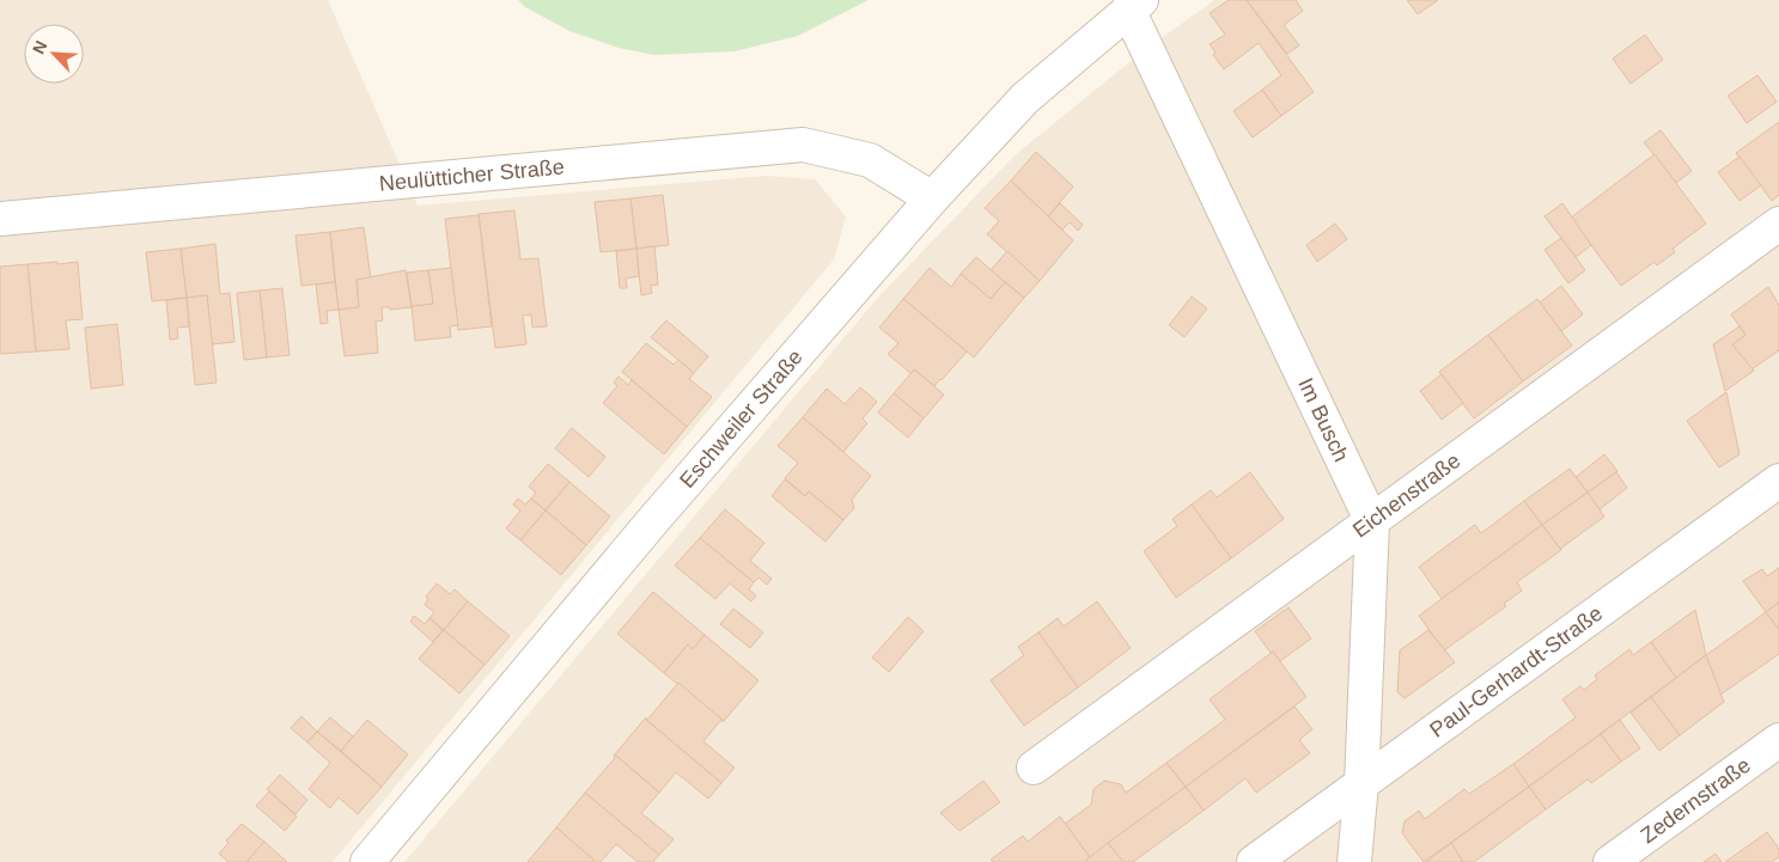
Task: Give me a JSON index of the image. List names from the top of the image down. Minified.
{"streets":{"street":["Neulütticher Straße","Eschweiler Straße","Im Busch","Eichenstraße","Paul-Gerhardt-Straße","Zedernstraße"]},"crossings":[["Neulütticher Straße","Eschweiler Straße"],["Eschweiler Straße","Im Busch"],["Im Busch","Eichenstraße"],["Im Busch","Paul-Gerhardt-Straße"]],"north":"top left"}
